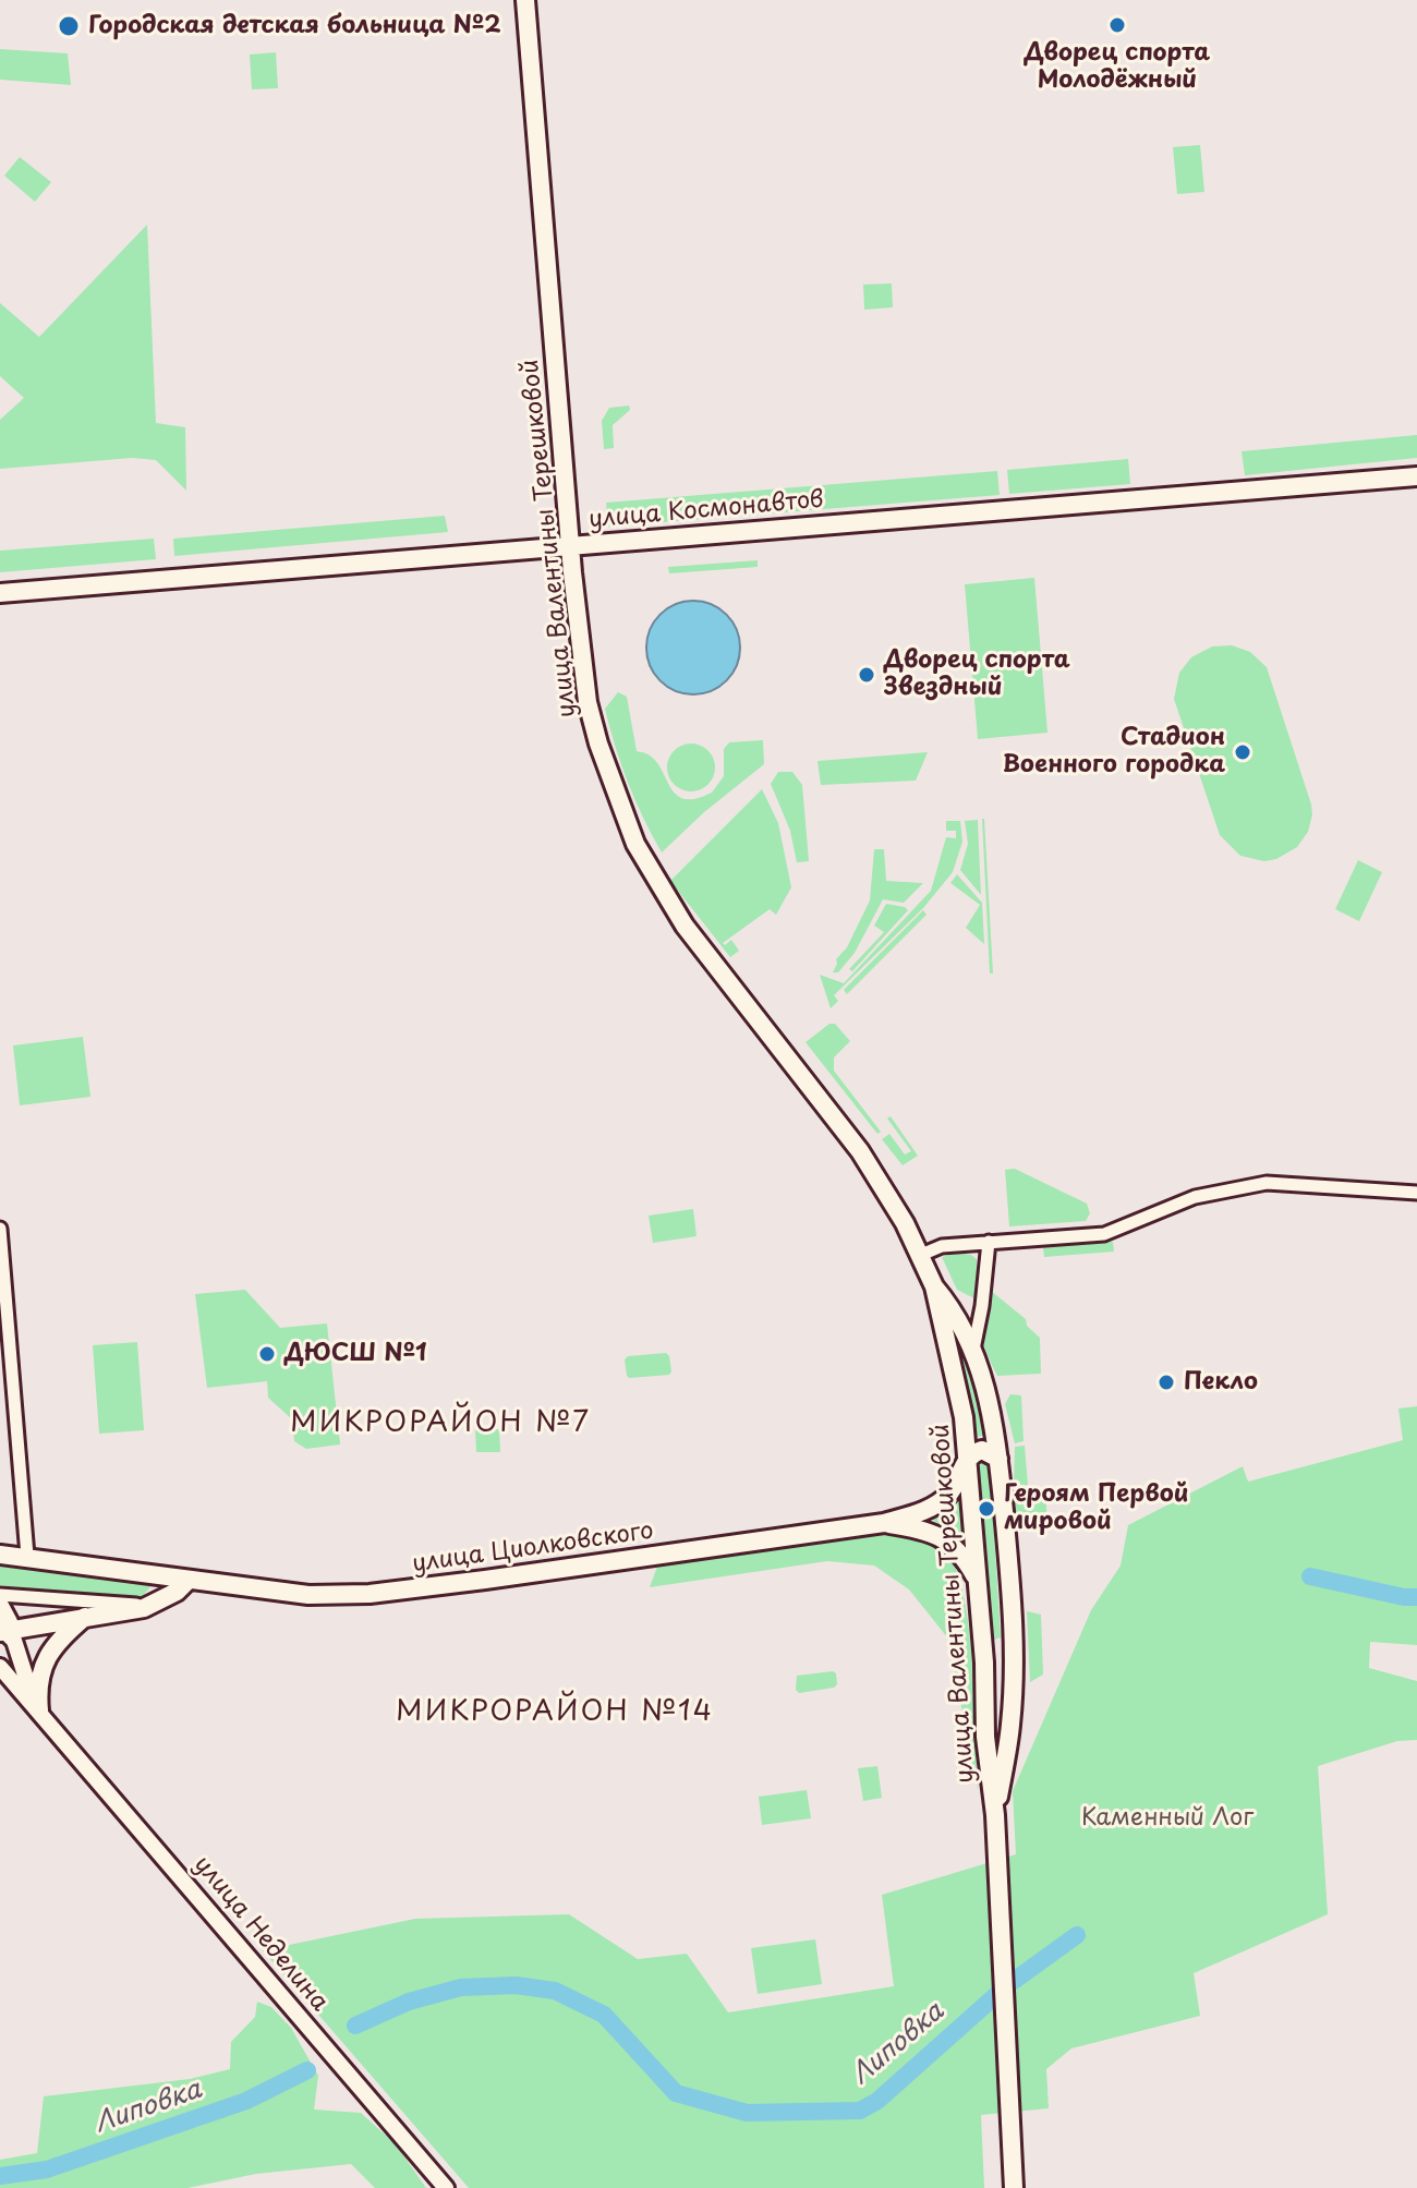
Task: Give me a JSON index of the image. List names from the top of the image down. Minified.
{"streets":{"main road":["улица Космонавтов","улица Валентины Терешковой","улица Циолковского"],"street":["улица Неделина"]},"crossings":[["улица Космонавтов","улица Валентины Терешковой"]],"districts":["МИКРОРАЙОН №7","МИКРОРАЙОН №14"],"water":["Липовка"],"parks":["Каменный Лог"],"places":["Дворец спорта Молодёжный","Городская детская больница №2","Дворец спорта Звездный","Стадион Военного городка","ДЮСШ №1","Пекло","Героям Первой мировой"]}
